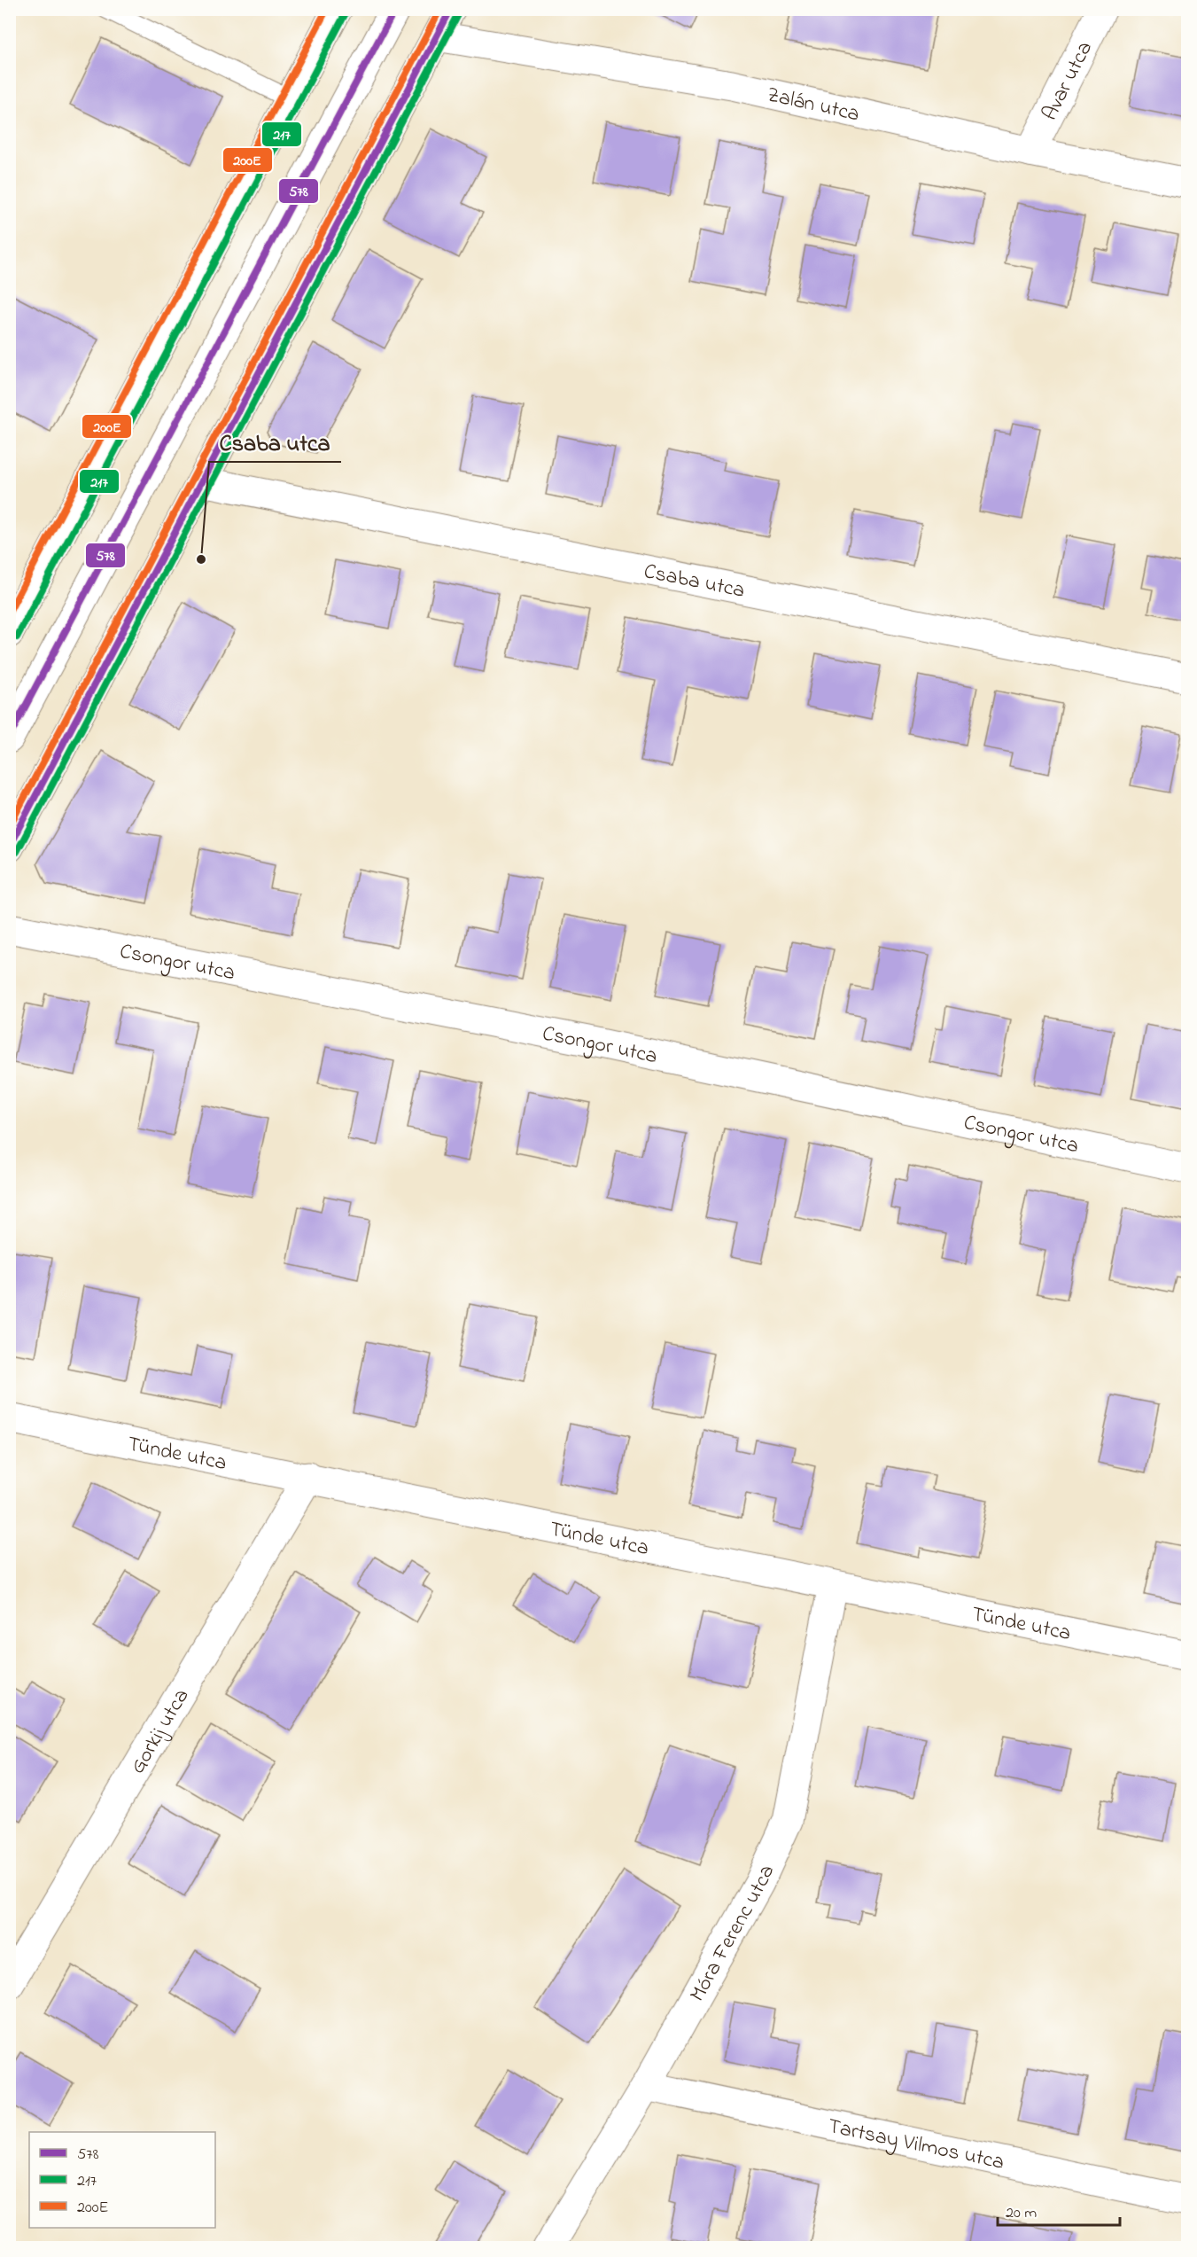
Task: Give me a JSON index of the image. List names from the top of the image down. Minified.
{"streets":{"street":["Avar utca","Zalán utca","Csaba utca","Csongor utca","Tünde utca","Gorkij utca","Móra Ferenc utca","Tartsay Vilmos utca"]},"crossings":[["Avar utca","Zalán utca"],["Tünde utca","Gorkij utca"],["Tünde utca","Móra Ferenc utca"],["Móra Ferenc utca","Tartsay Vilmos utca"]],"places":["Csaba utca"],"lines":["transit line 578","transit line 200E","transit line 217"],"legend":["578","217","200E"],"scale_bar":"20 m"}
